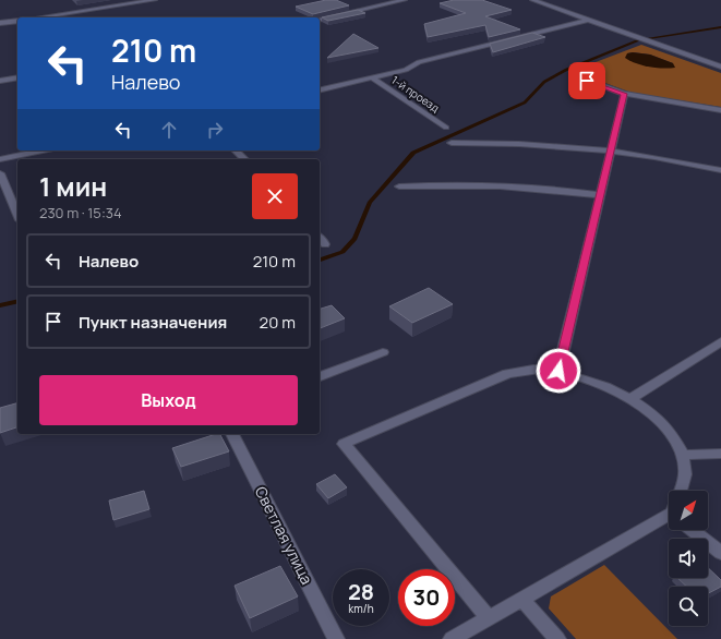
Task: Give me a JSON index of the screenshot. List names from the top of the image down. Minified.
{"streets":{"street":["1-й проезд","Светлая улица"]},"north":"top right","page":{"turn":["210 m","Налево"],"heading":["1 мин","230 m · 15:34"],"list":[{"name":"Налево","value":"210 m"},{"name":"Пункт назначения","value":"20 m"}],"buttons":"Выход","speed":"28 km/h","limit":"30"}}
